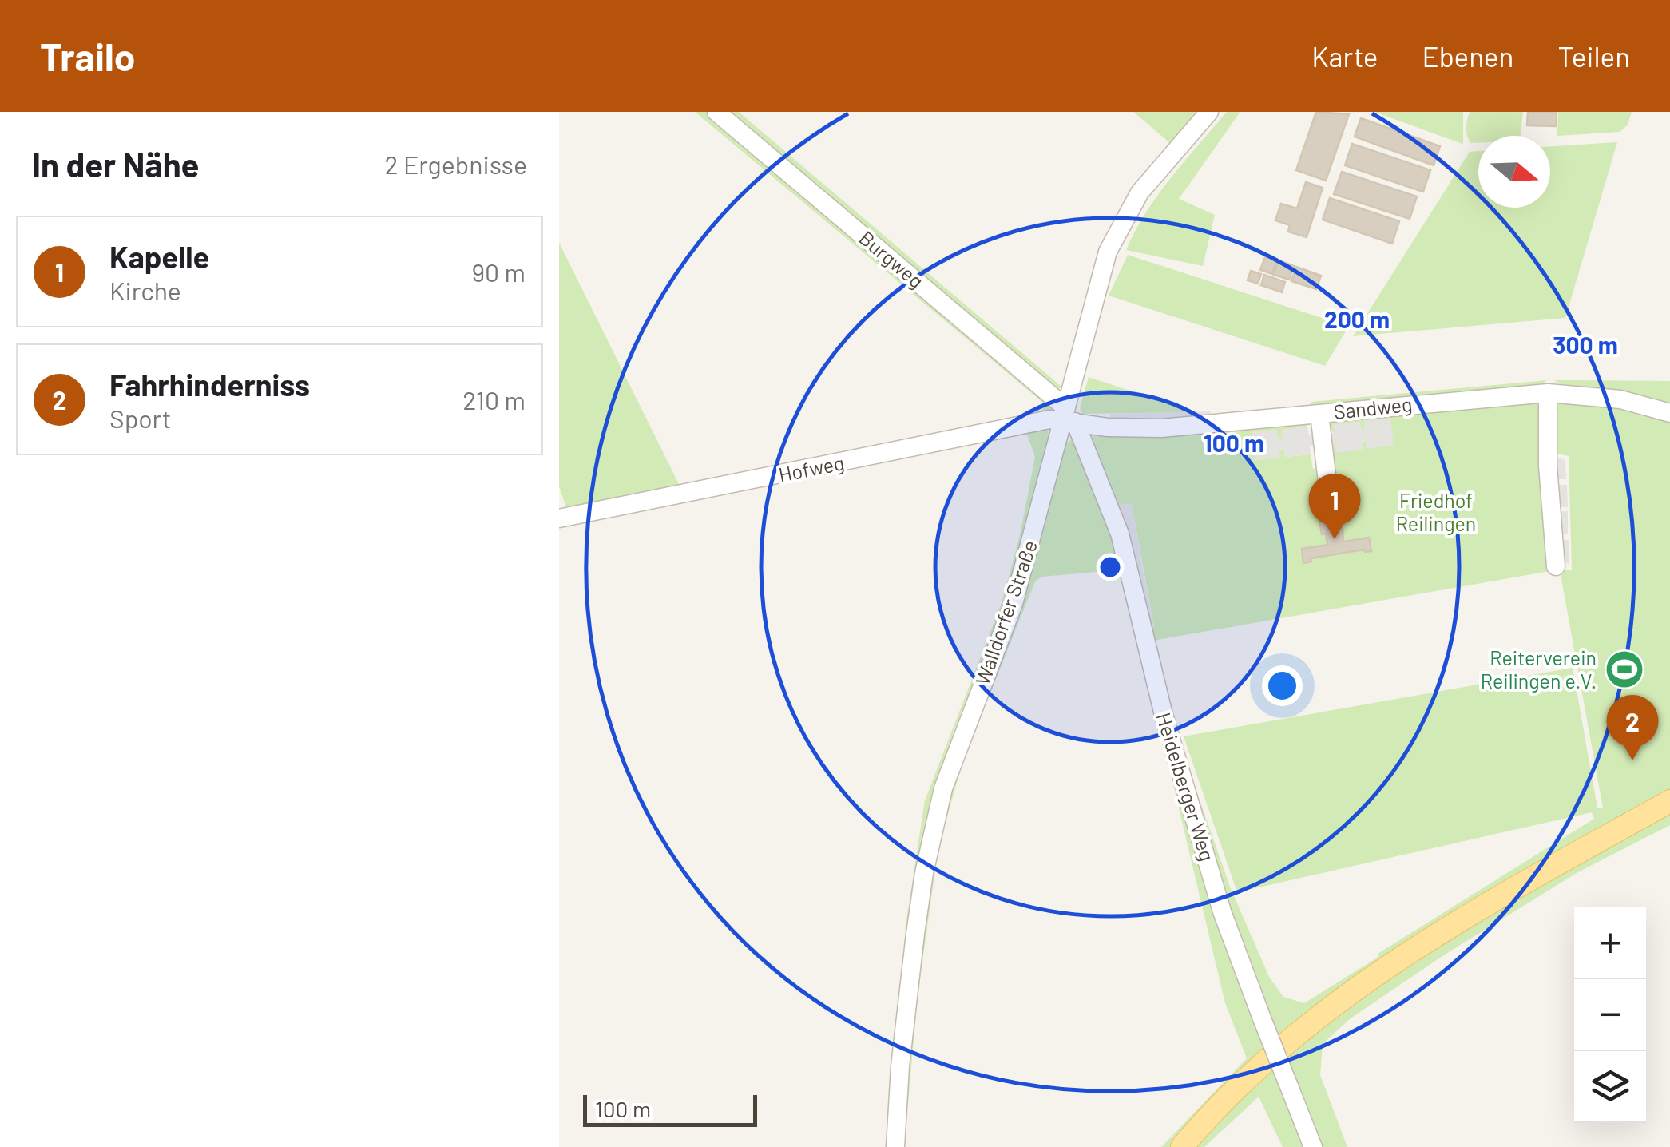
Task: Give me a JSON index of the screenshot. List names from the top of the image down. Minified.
{"streets":{"street":["Burgweg","Sandweg","Hofweg","Walldorfer Straße","Heidelberger Weg"]},"crossings":[["Burgweg","Sandweg"],["Burgweg","Hofweg"],["Burgweg","Walldorfer Straße"],["Burgweg","Heidelberger Weg"],["Sandweg","Hofweg"],["Sandweg","Walldorfer Straße"],["Sandweg","Heidelberger Weg"],["Hofweg","Walldorfer Straße"],["Hofweg","Heidelberger Weg"],["Walldorfer Straße","Heidelberger Weg"]],"parks":["Friedhof Reilingen"],"places":{"sports":["Reiterverein Reilingen e.V."]},"scale_bar":"100 m","north":"right","page":{"header":"Trailo","nav":["Karte","Ebenen","Teilen"],"heading":["In der Nähe","2 Ergebnisse"],"list":[{"mark":"1","name":"Kapelle","note":"Kirche","value":"90 m"},{"mark":"2","name":"Fahrhinderniss","note":"Sport","value":"210 m"}],"pins":["1","2"],"map_buttons":["+","−"],"scale":"100 m"},"rings":["200 m","300 m","100 m"]}
